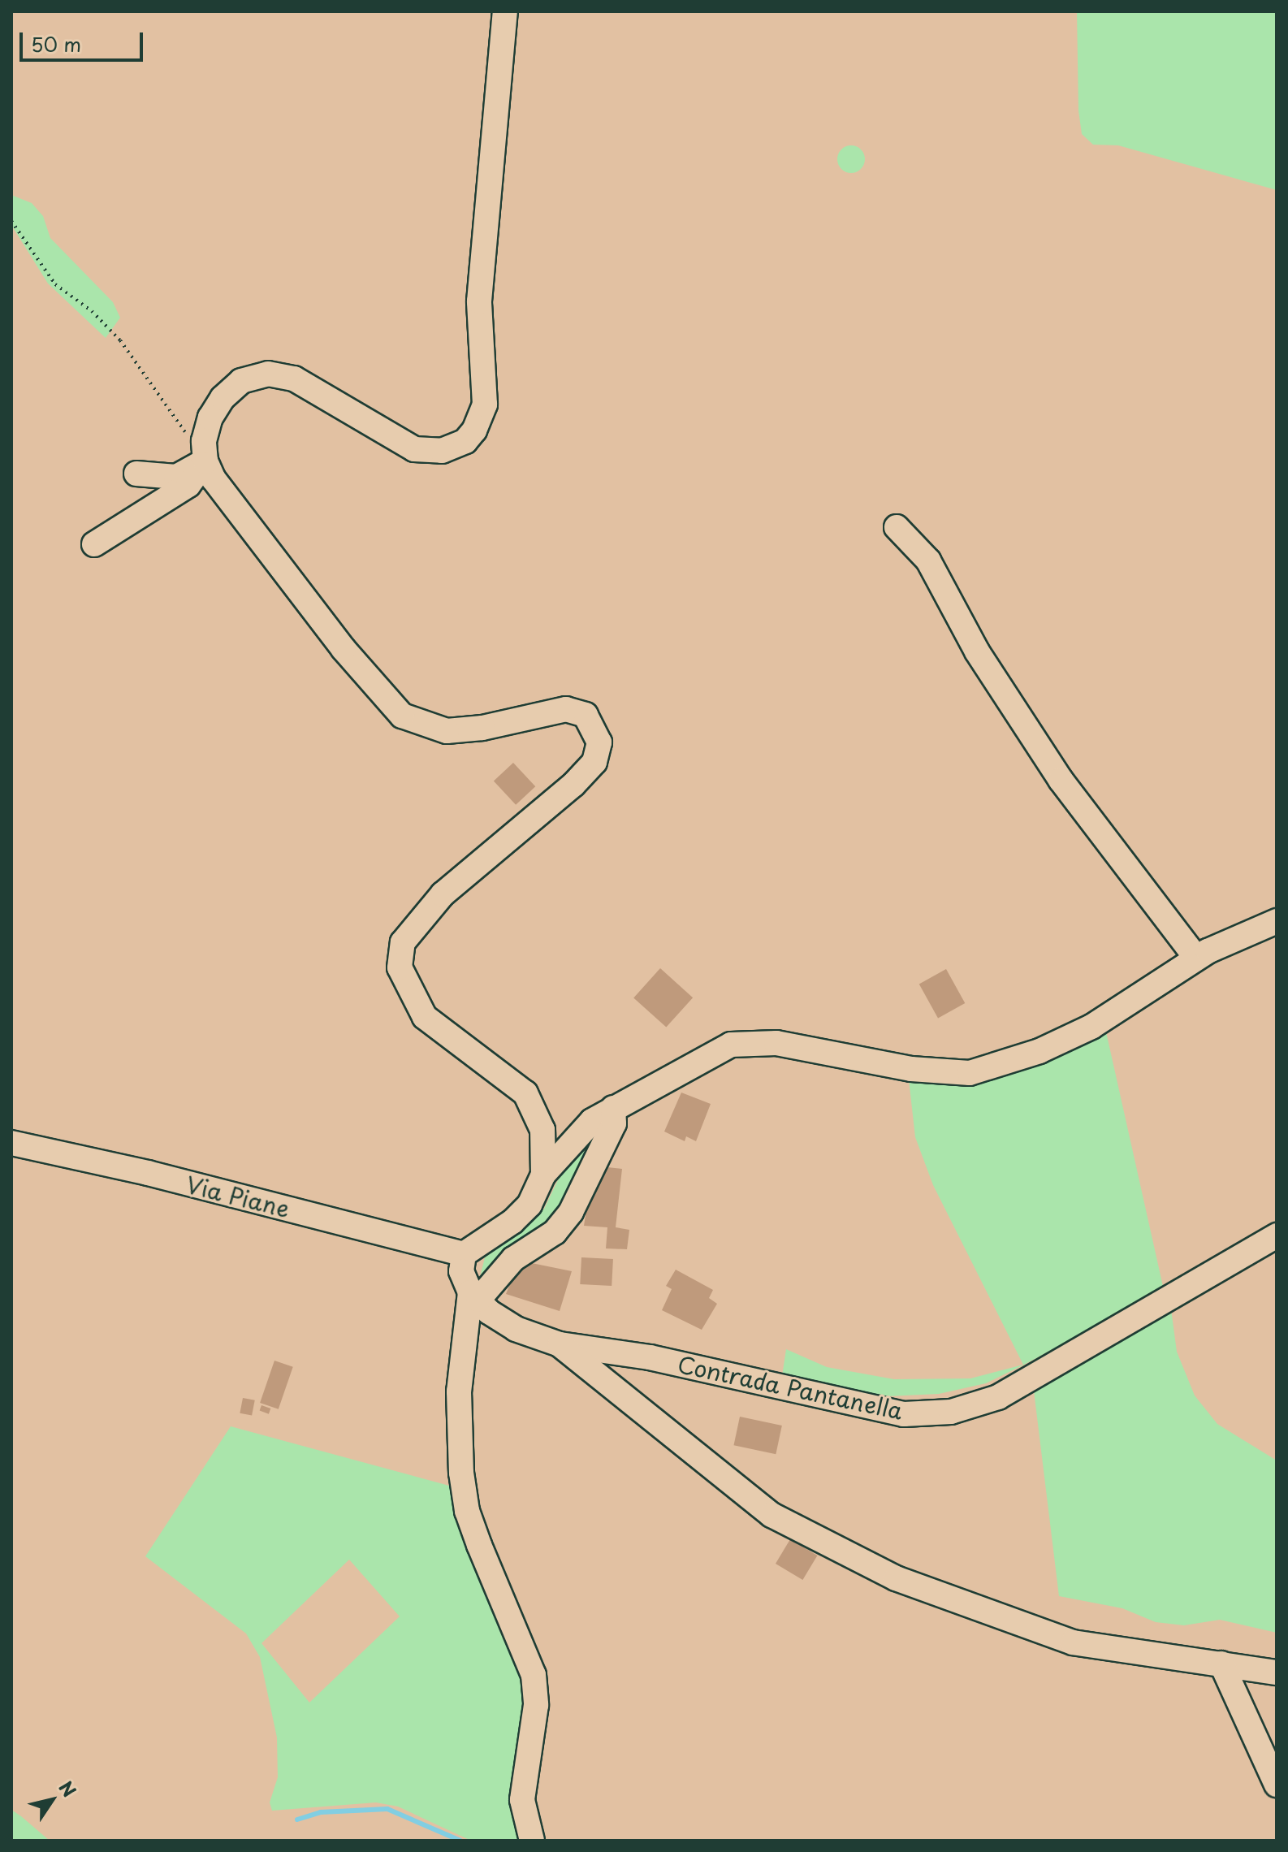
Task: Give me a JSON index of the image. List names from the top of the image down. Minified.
{"streets":{"street":["Via Piane","Contrada Pantanella"]},"scale_bar":"50 m","north":"top right"}
